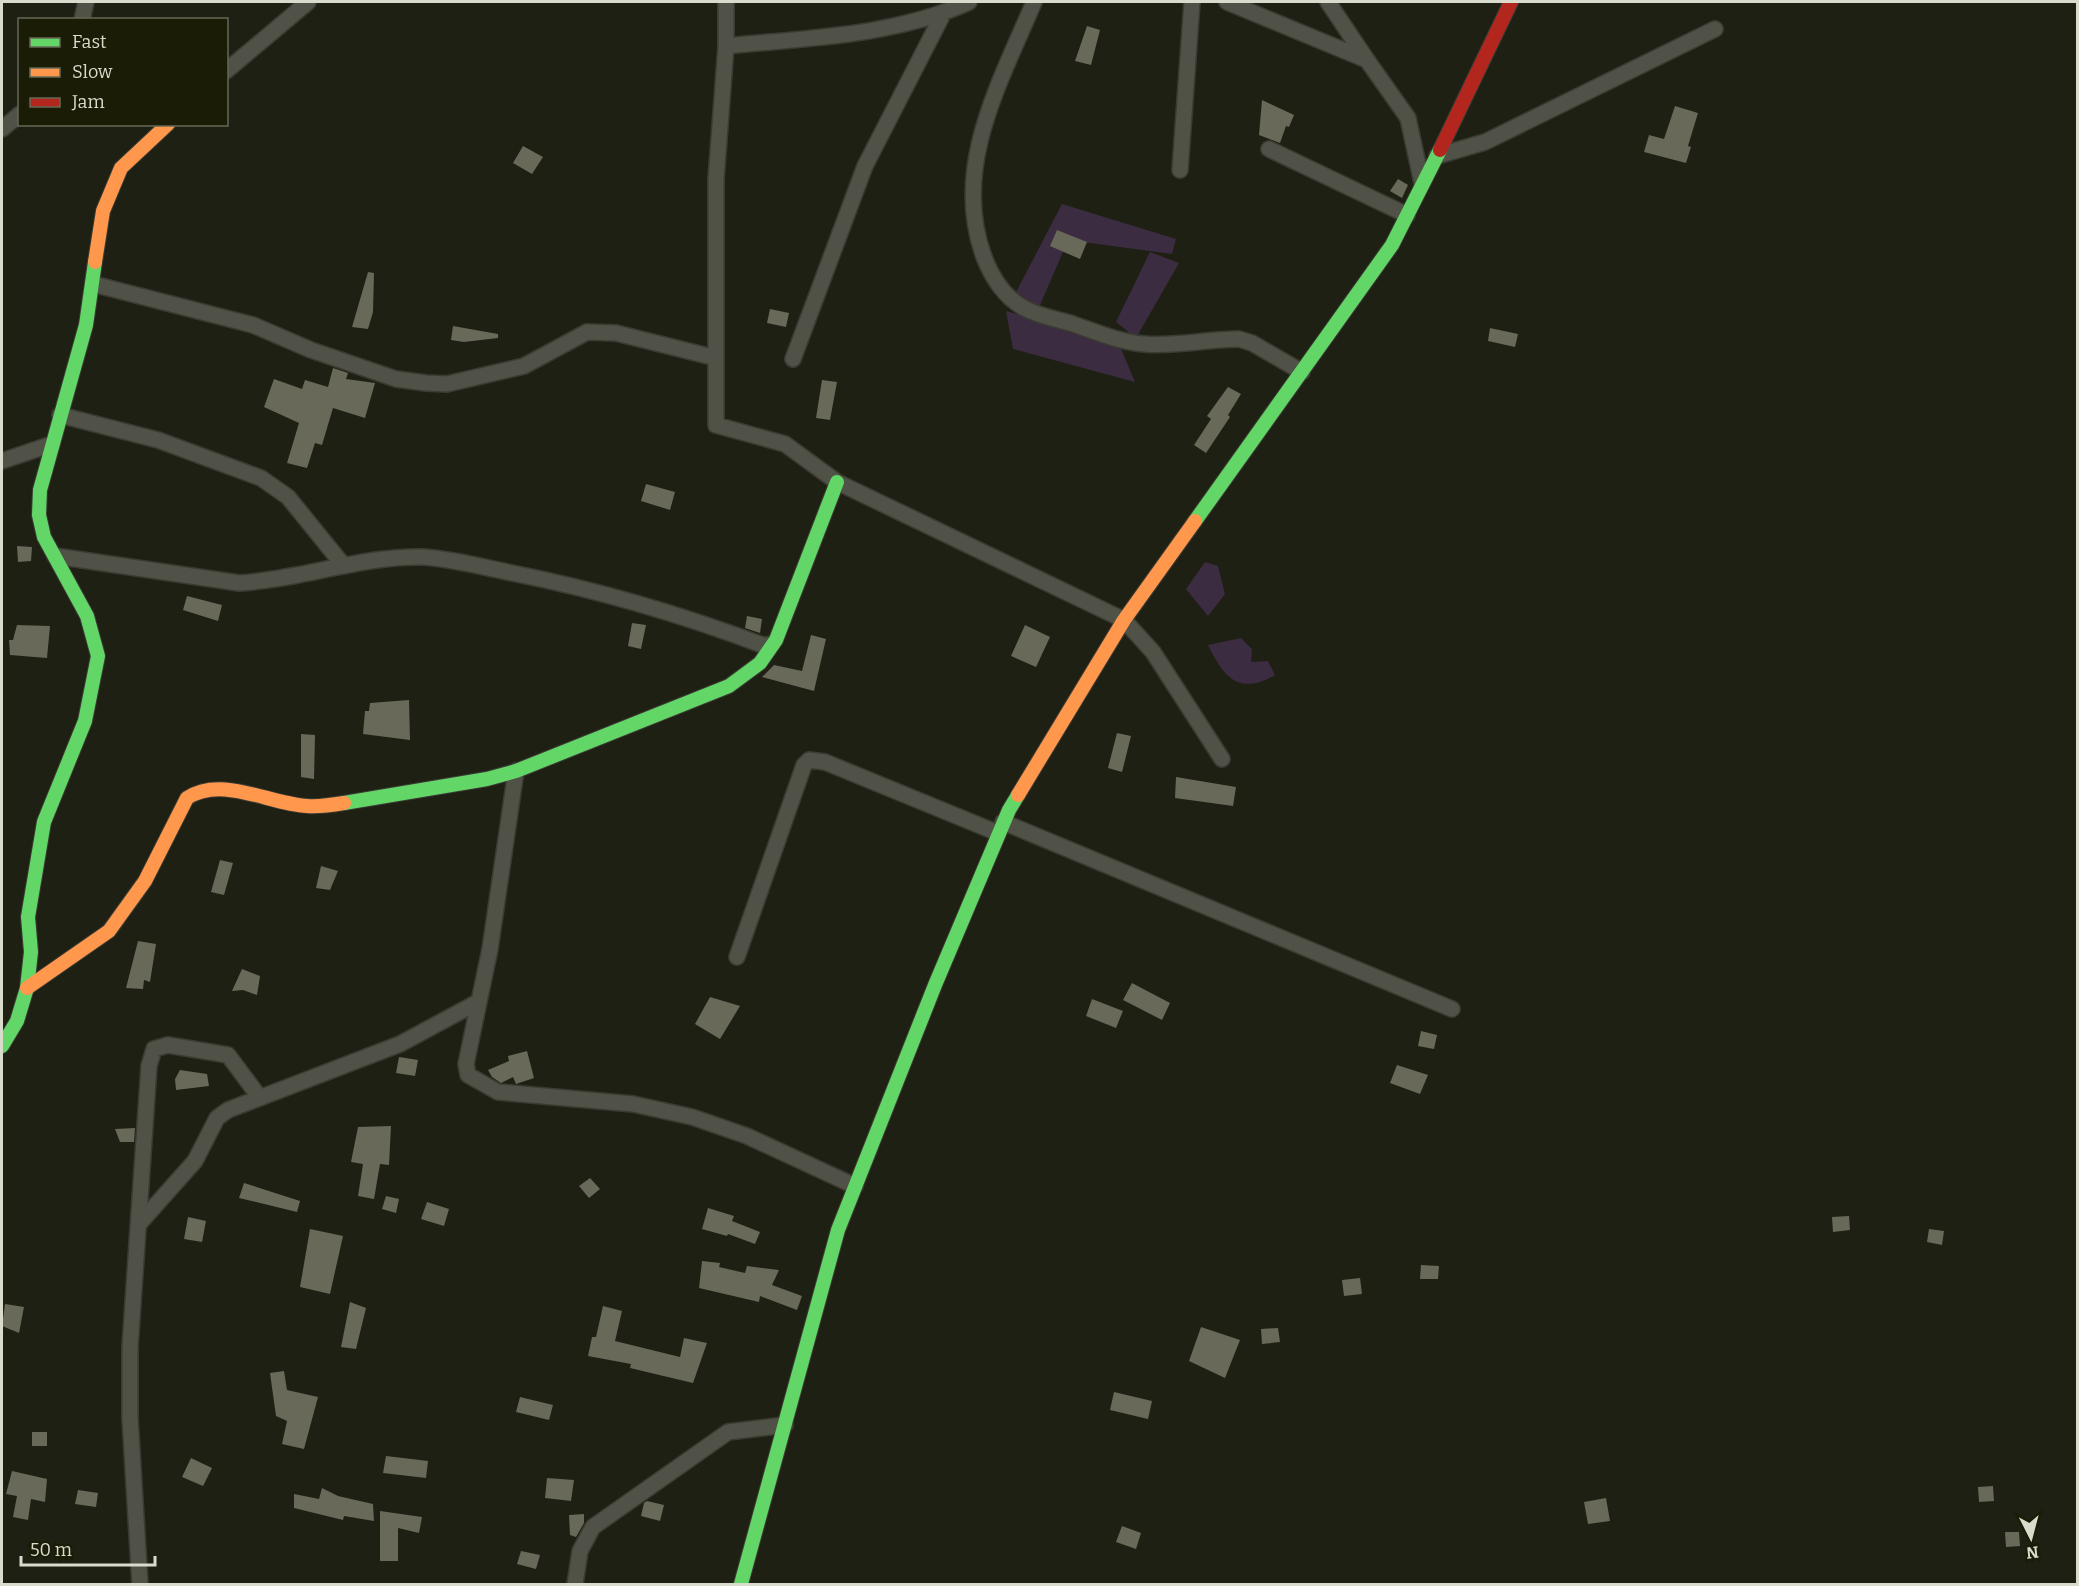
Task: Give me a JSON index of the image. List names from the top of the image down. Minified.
{"legend":["Fast","Slow","Jam"],"scale_bar":"50 m","north":"bottom"}
